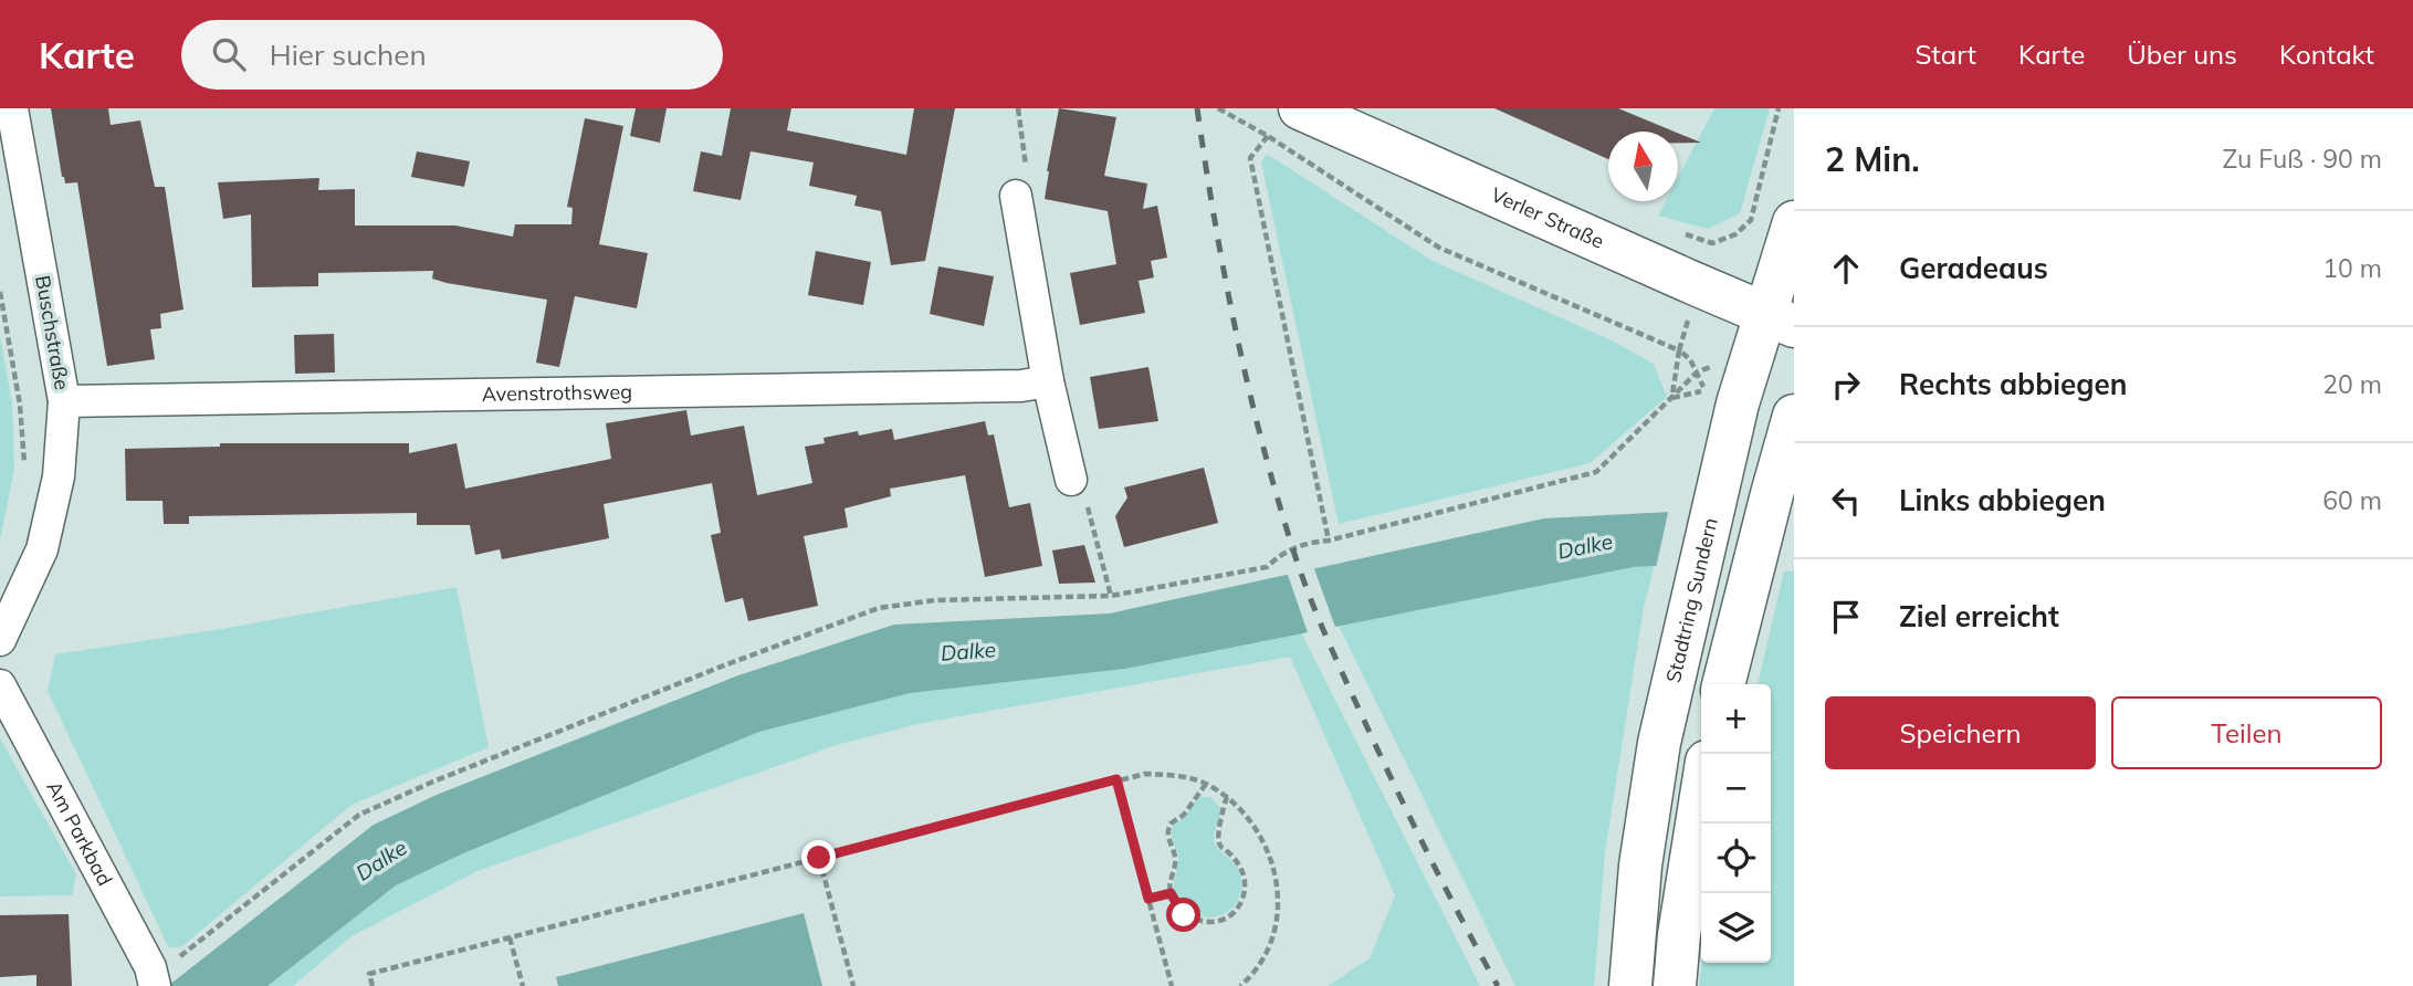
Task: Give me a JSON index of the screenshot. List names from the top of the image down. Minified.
{"streets":{"main road":["Verler Straße","Stadtring Sundern"],"street":["Buschstraße","Avenstrothsweg","Am Parkbad"]},"crossings":[["Verler Straße","Stadtring Sundern"],["Buschstraße","Avenstrothsweg"]],"water":["Dalke"],"north":"top","page":{"header":"Karte","search":"Hier suchen","nav":["Start","Karte","Über uns","Kontakt"],"heading":["2 Min.","Zu Fuß · 90 m"],"list":[["Geradeaus","10 m"],["Rechts abbiegen","20 m"],["Links abbiegen","60 m"],"Ziel erreicht"],"buttons":["Speichern","Teilen"],"map_buttons":["+","−"]}}
